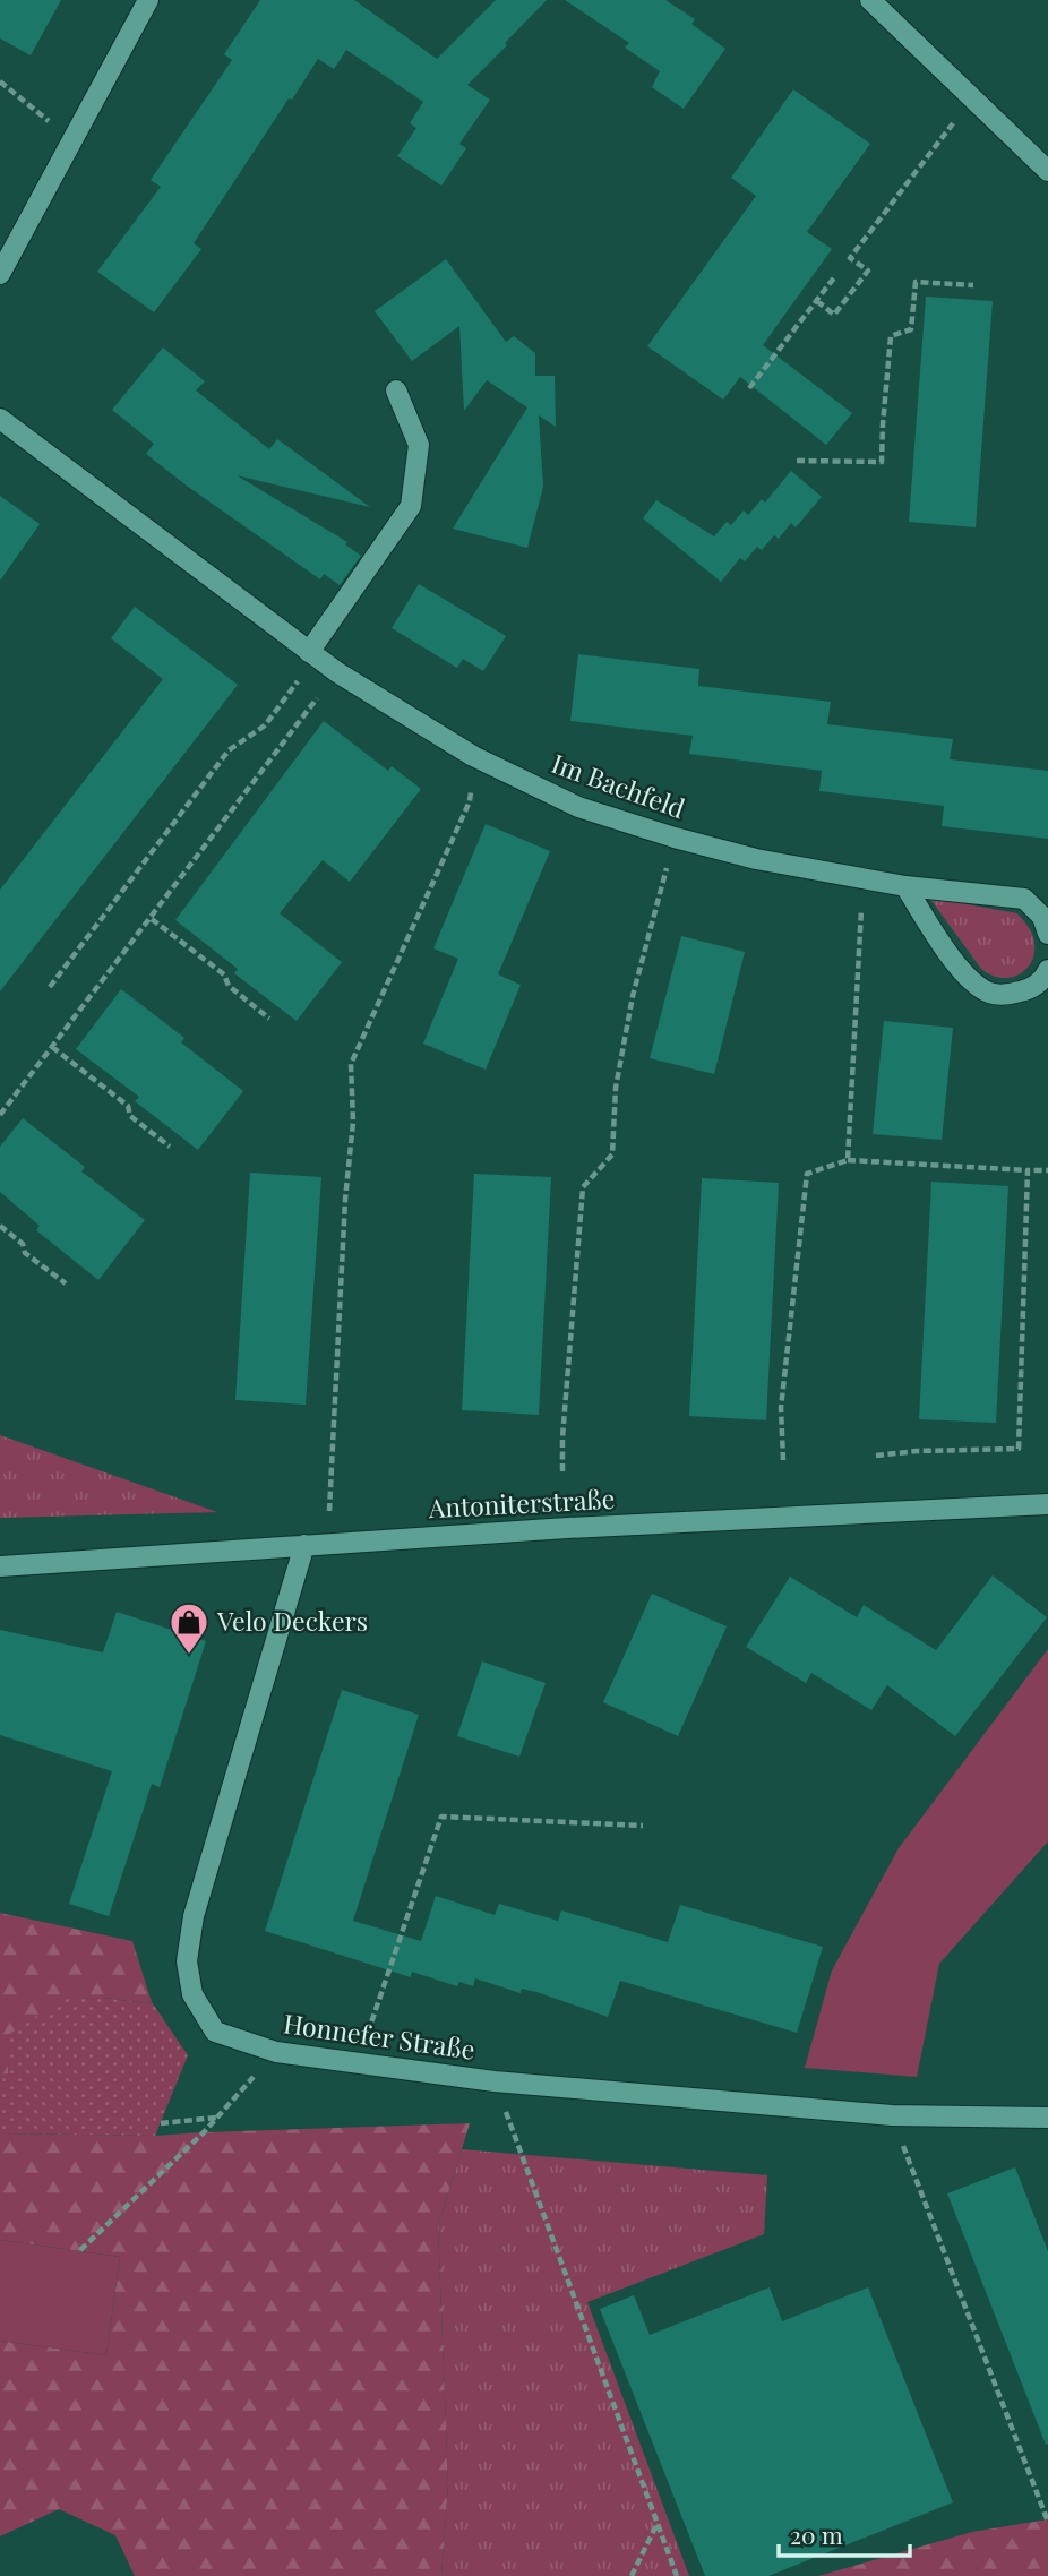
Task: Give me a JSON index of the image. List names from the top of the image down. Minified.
{"streets":{"street":["Im Bachfeld","Antoniterstraße","Honnefer Straße"]},"crossings":[["Antoniterstraße","Honnefer Straße"]],"places":{"shop":["Velo Deckers"]},"scale_bar":"20 m"}
